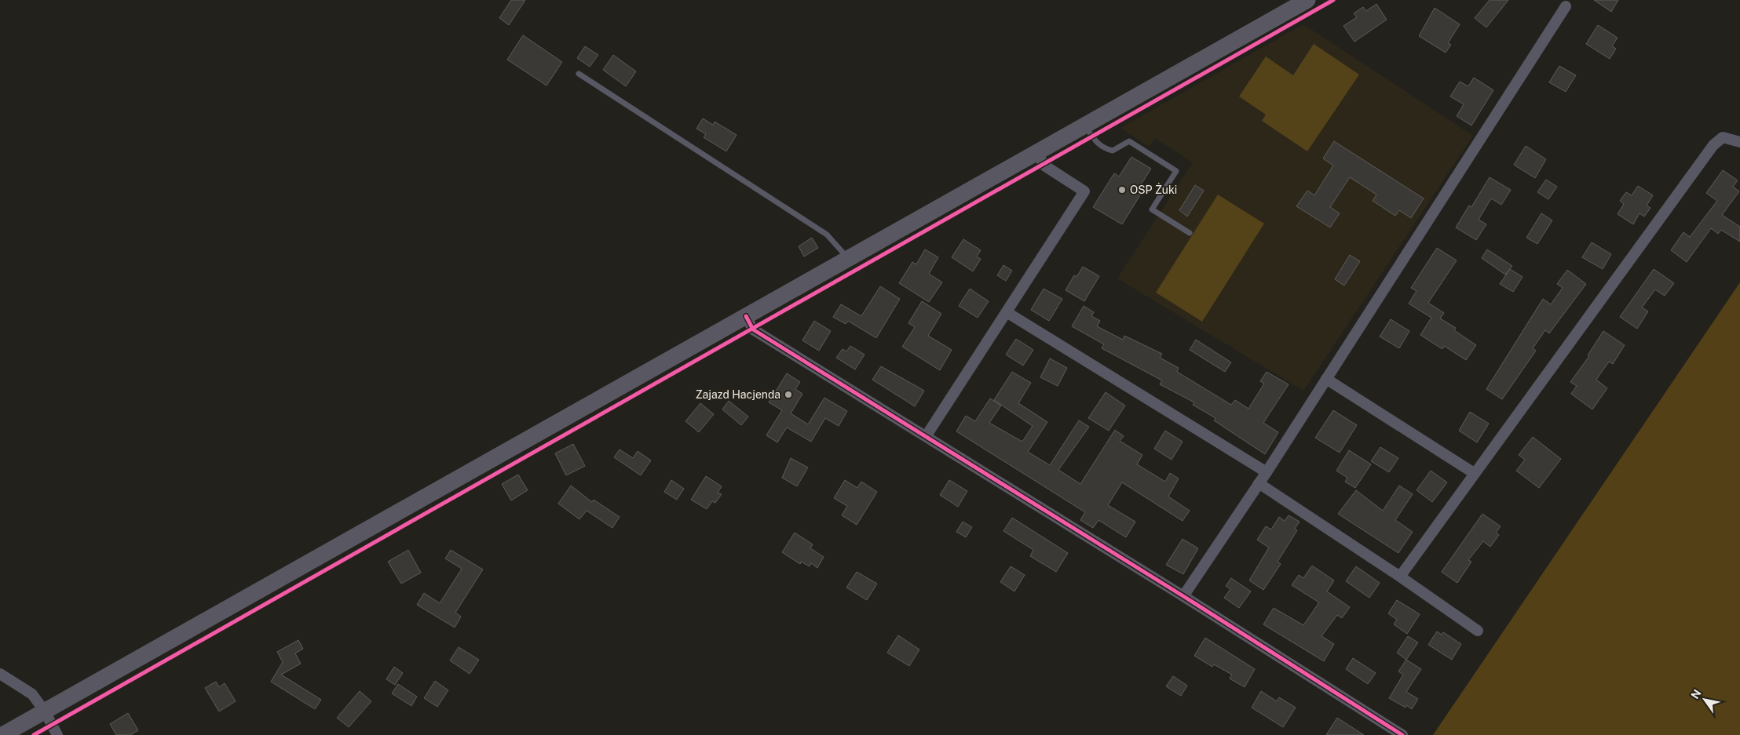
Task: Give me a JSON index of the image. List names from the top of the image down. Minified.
{"places":["OSP Żuki","Zajazd Hacjenda"],"north":"top left"}
